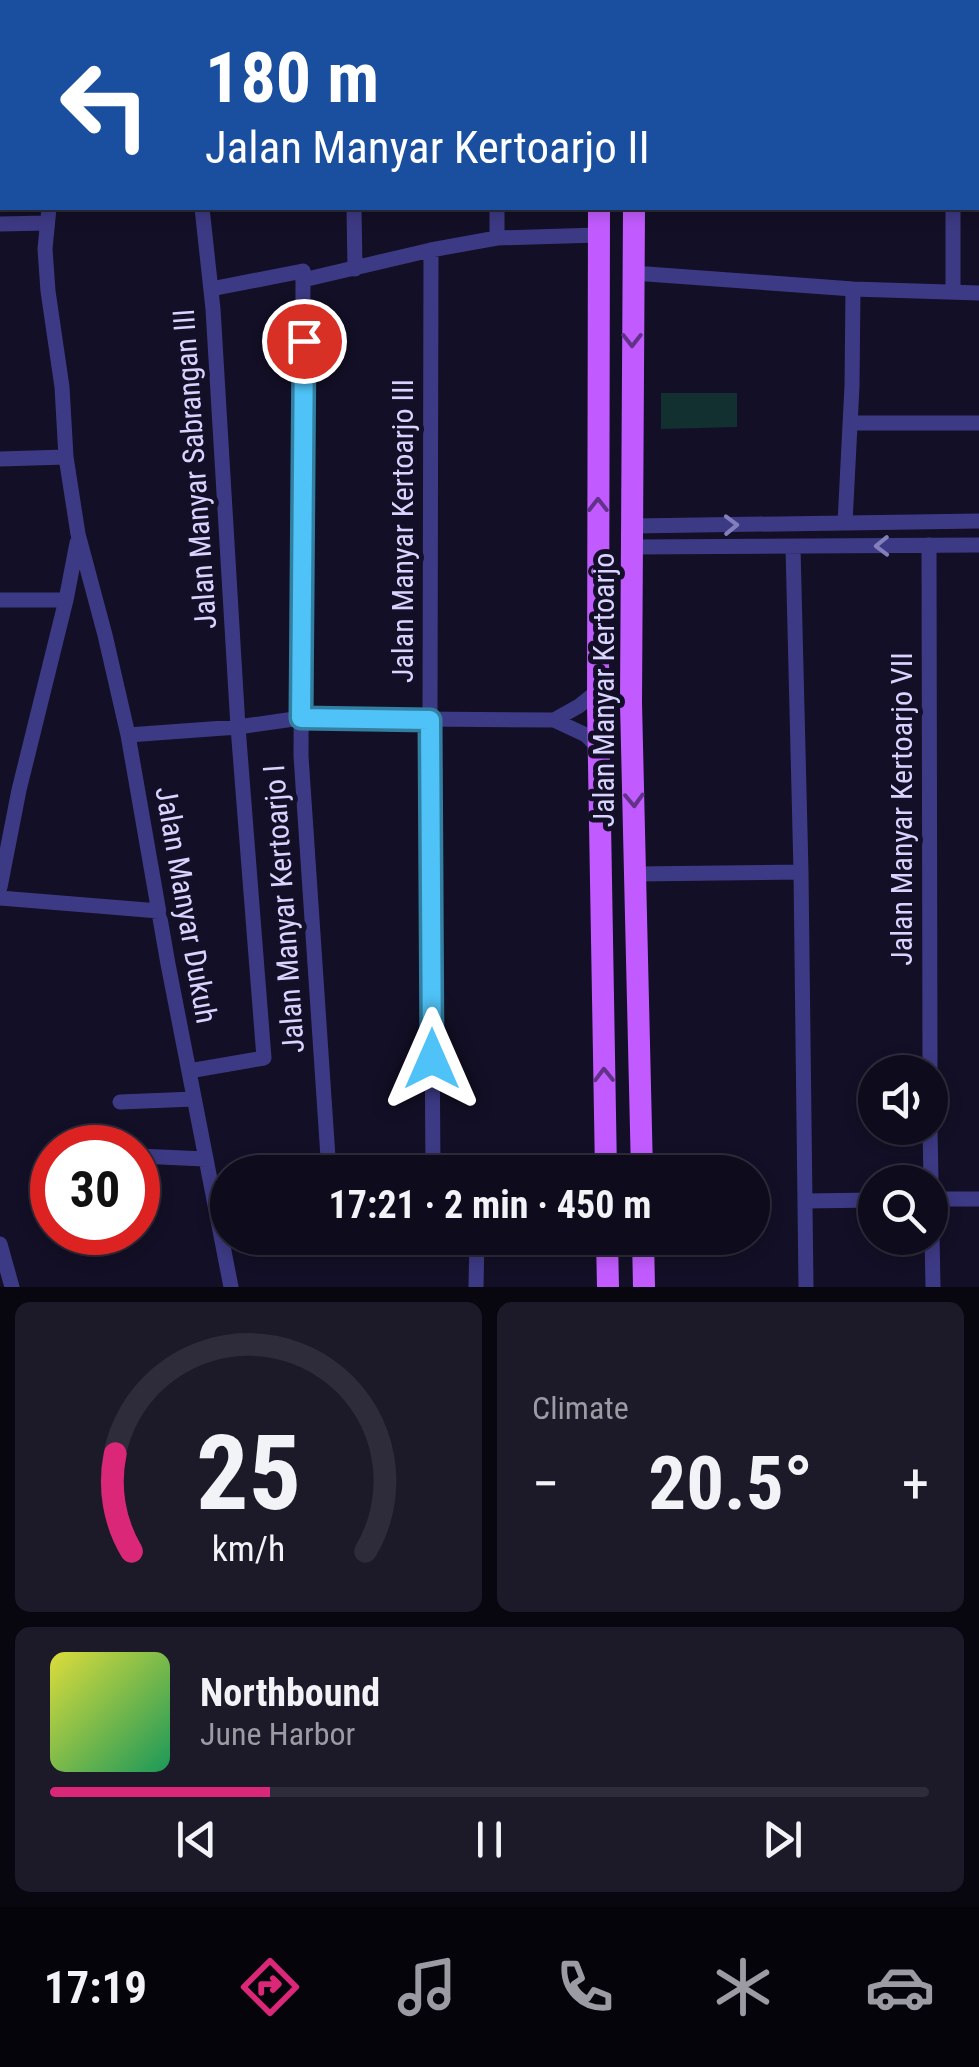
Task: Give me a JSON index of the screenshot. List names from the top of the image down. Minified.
{"streets":{"main road":["Jalan Manyar Kertoarjo"],"street":["Jalan Manyar Sabrangan III","Jalan Manyar Kertoarjo III","Jalan Manyar Kertoarjo VII","Jalan Manyar Dukuh","Jalan Manyar Kertoarjo I"]},"crossings":[["Jalan Manyar Sabrangan III","Jalan Manyar Dukuh"]],"page":{"turn":["180 m","Jalan Manyar Kertoarjo II"],"limit":"30","trip":"17:21 · 2 min · 450 m","tile":"Climate","heat":["−","20.5°","+"],"song":["Northbound","June Harbor"],"tabs":"17:19","gauge":["25","km/h"]}}
